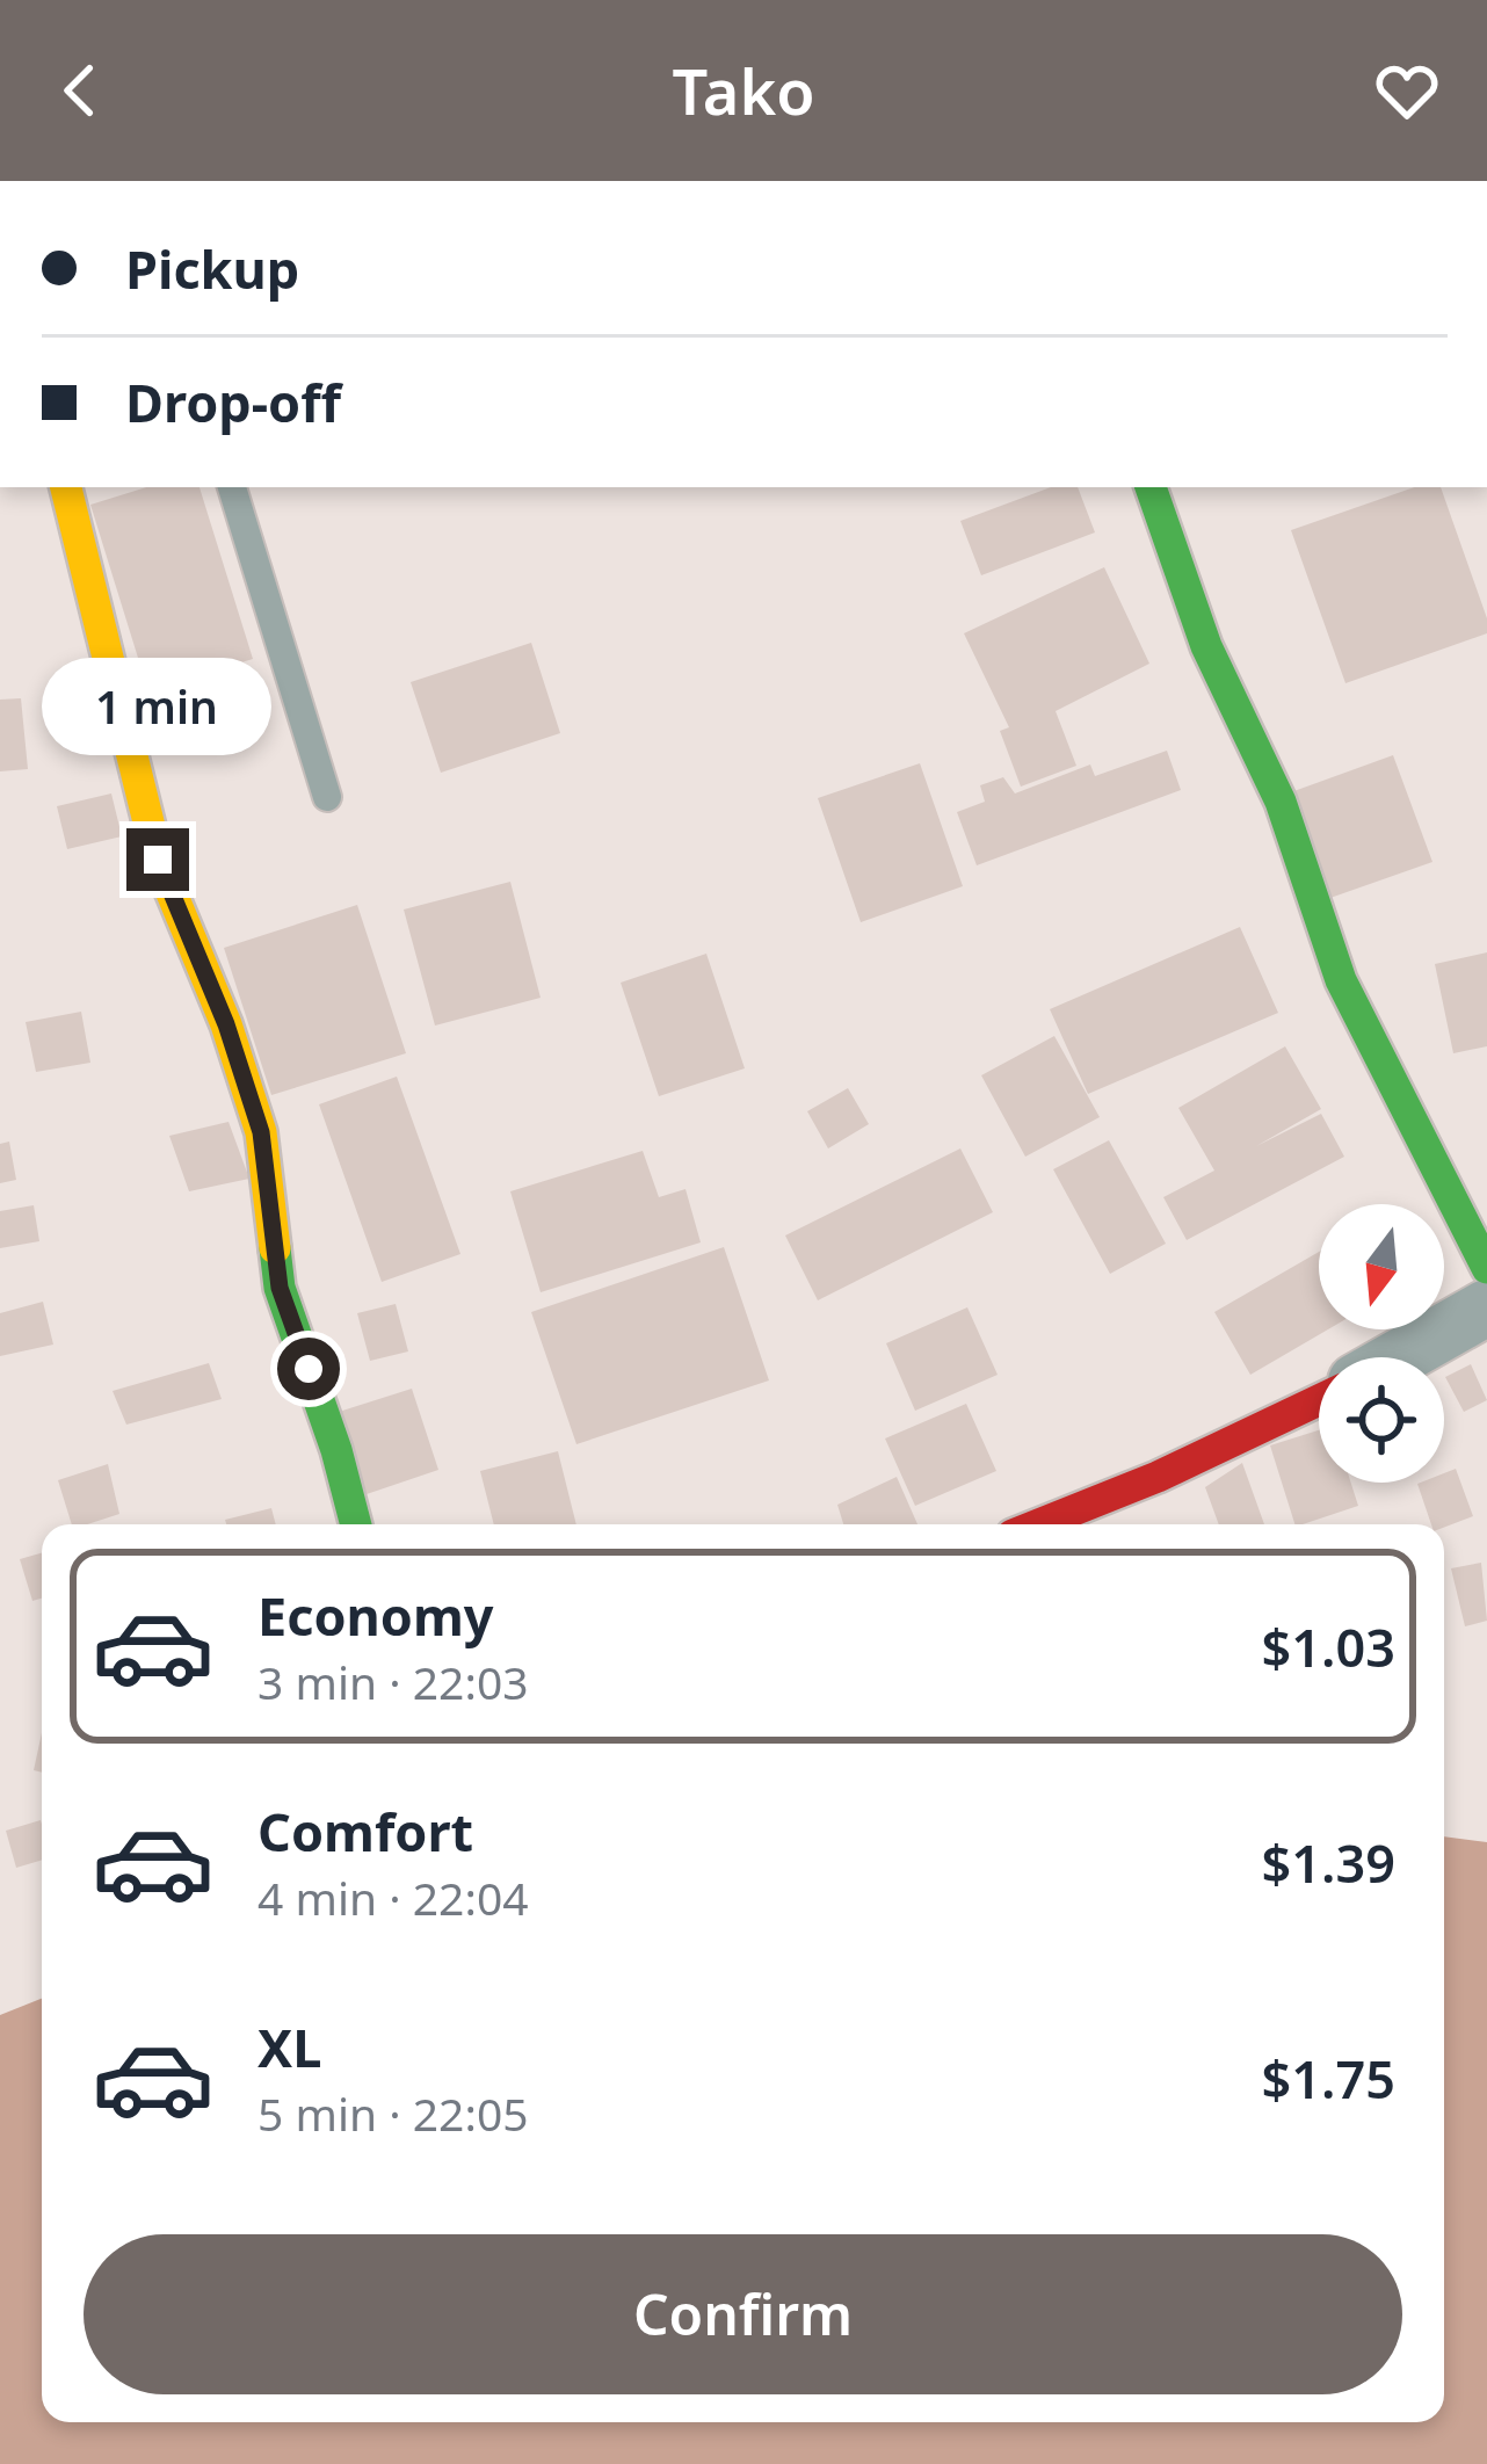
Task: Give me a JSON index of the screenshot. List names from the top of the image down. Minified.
{"north":"bottom","page":{"header":"Tako","banner":["Pickup","Drop-off"],"bubble":"1 min","list":[{"name":"Economy","note":"3 min · 22:03","value":"$1.03"},{"name":"Comfort","note":"4 min · 22:04","value":"$1.39"},{"name":"XL","note":"5 min · 22:05","value":"$1.75"}],"buttons":"Confirm"}}
